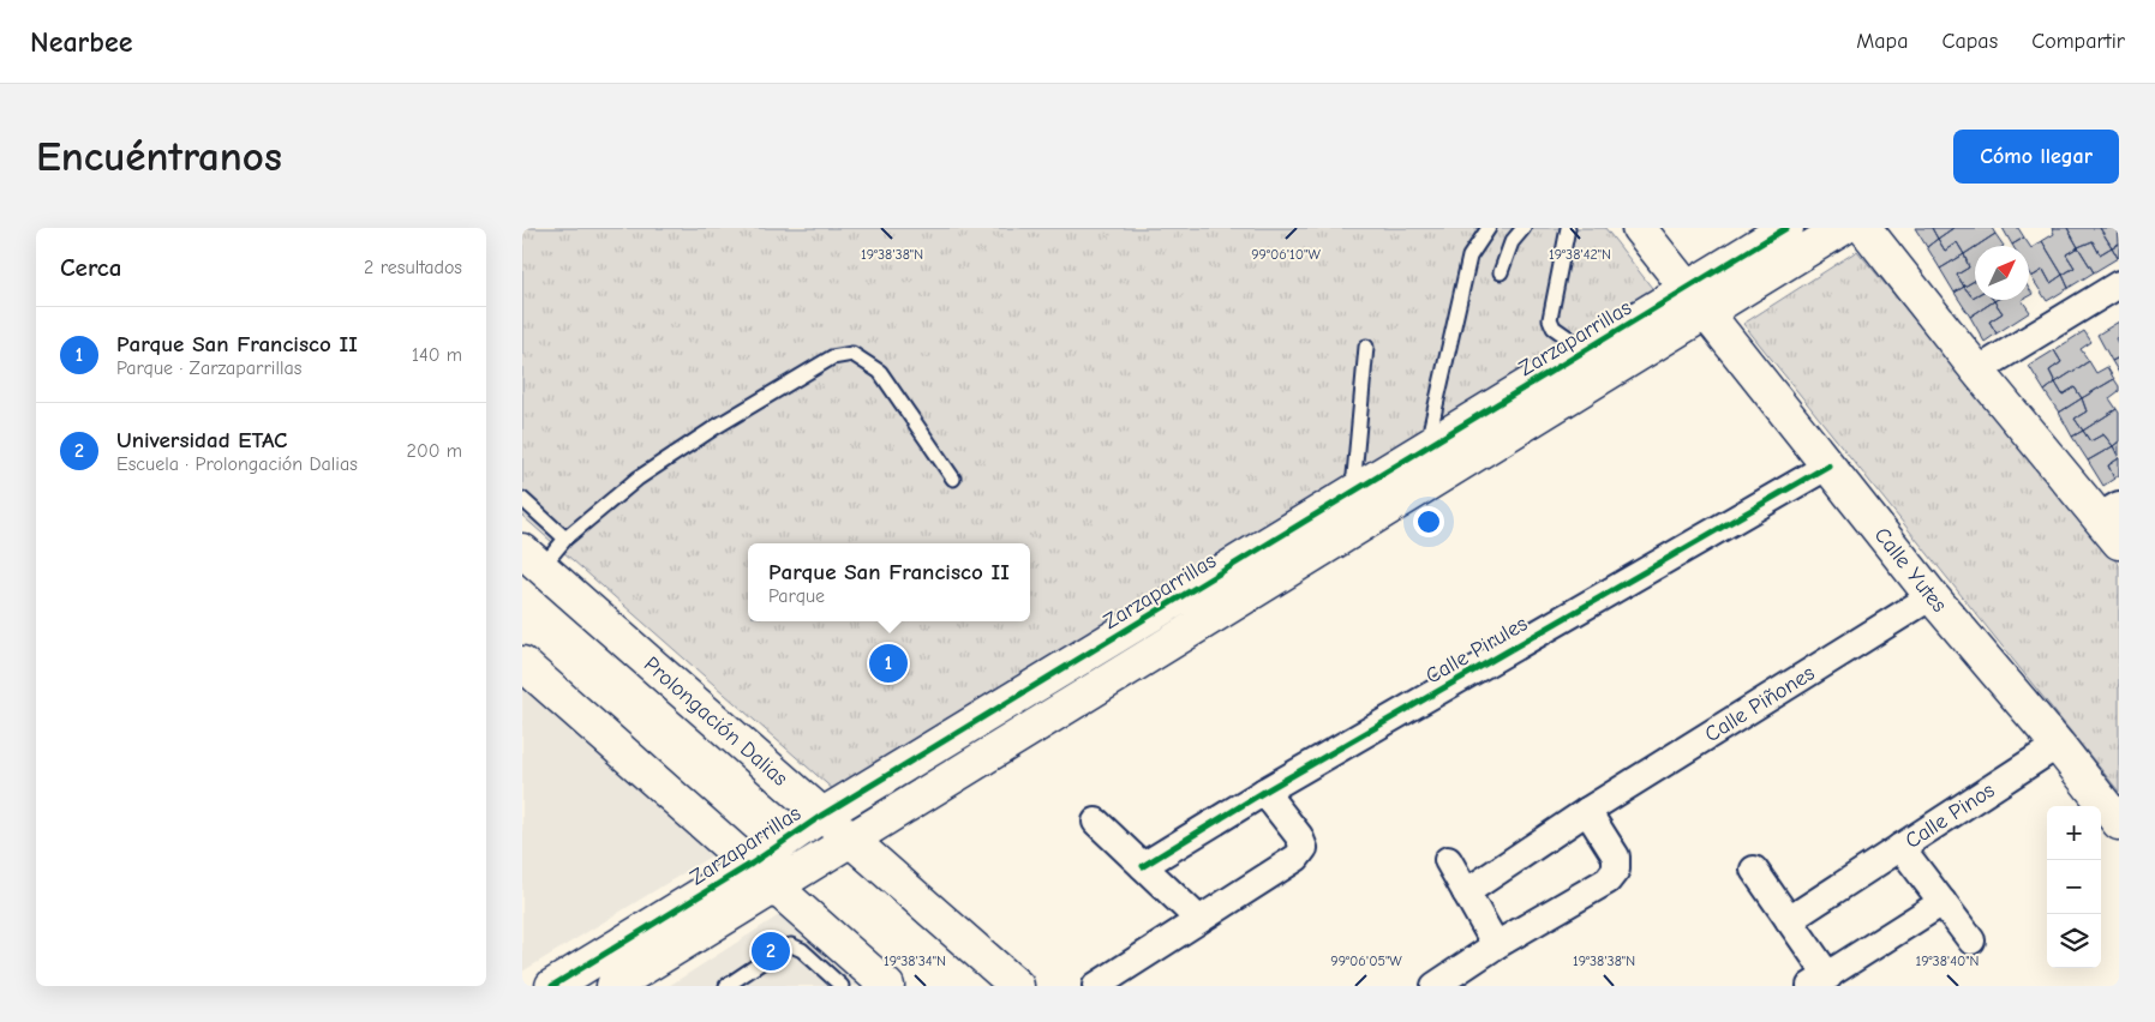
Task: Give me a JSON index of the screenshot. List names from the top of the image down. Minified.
{"streets":{"street":["Zarzaparrillas","Calle Yutes","Calle Pirules","Calle Piñones","Prolongación Dalias","Calle Pinos"]},"crossings":[["Zarzaparrillas","Calle Yutes"],["Zarzaparrillas","Prolongación Dalias"],["Calle Yutes","Calle Pirules"],["Calle Yutes","Calle Piñones"],["Calle Yutes","Calle Pinos"]],"north":"top right","page":{"header":"Nearbee","nav":["Mapa","Capas","Compartir"],"buttons":"Cómo llegar","title":"Encuéntranos","heading":["Cerca","2 resultados"],"list":[{"mark":"1","name":"Parque San Francisco II","note":"Parque · Zarzaparrillas","value":"140 m"},{"mark":"2","name":"Universidad ETAC","note":"Escuela · Prolongación Dalias","value":"200 m"}],"popup":["Parque San Francisco II","Parque"],"pins":["1","2"],"map_buttons":["+","−"]},"coordinates":["99°06'10\"W","19°38'38\"N","19°38'42\"N","19°38'34\"N","19°38'40\"N","99°06'05\"W"]}
